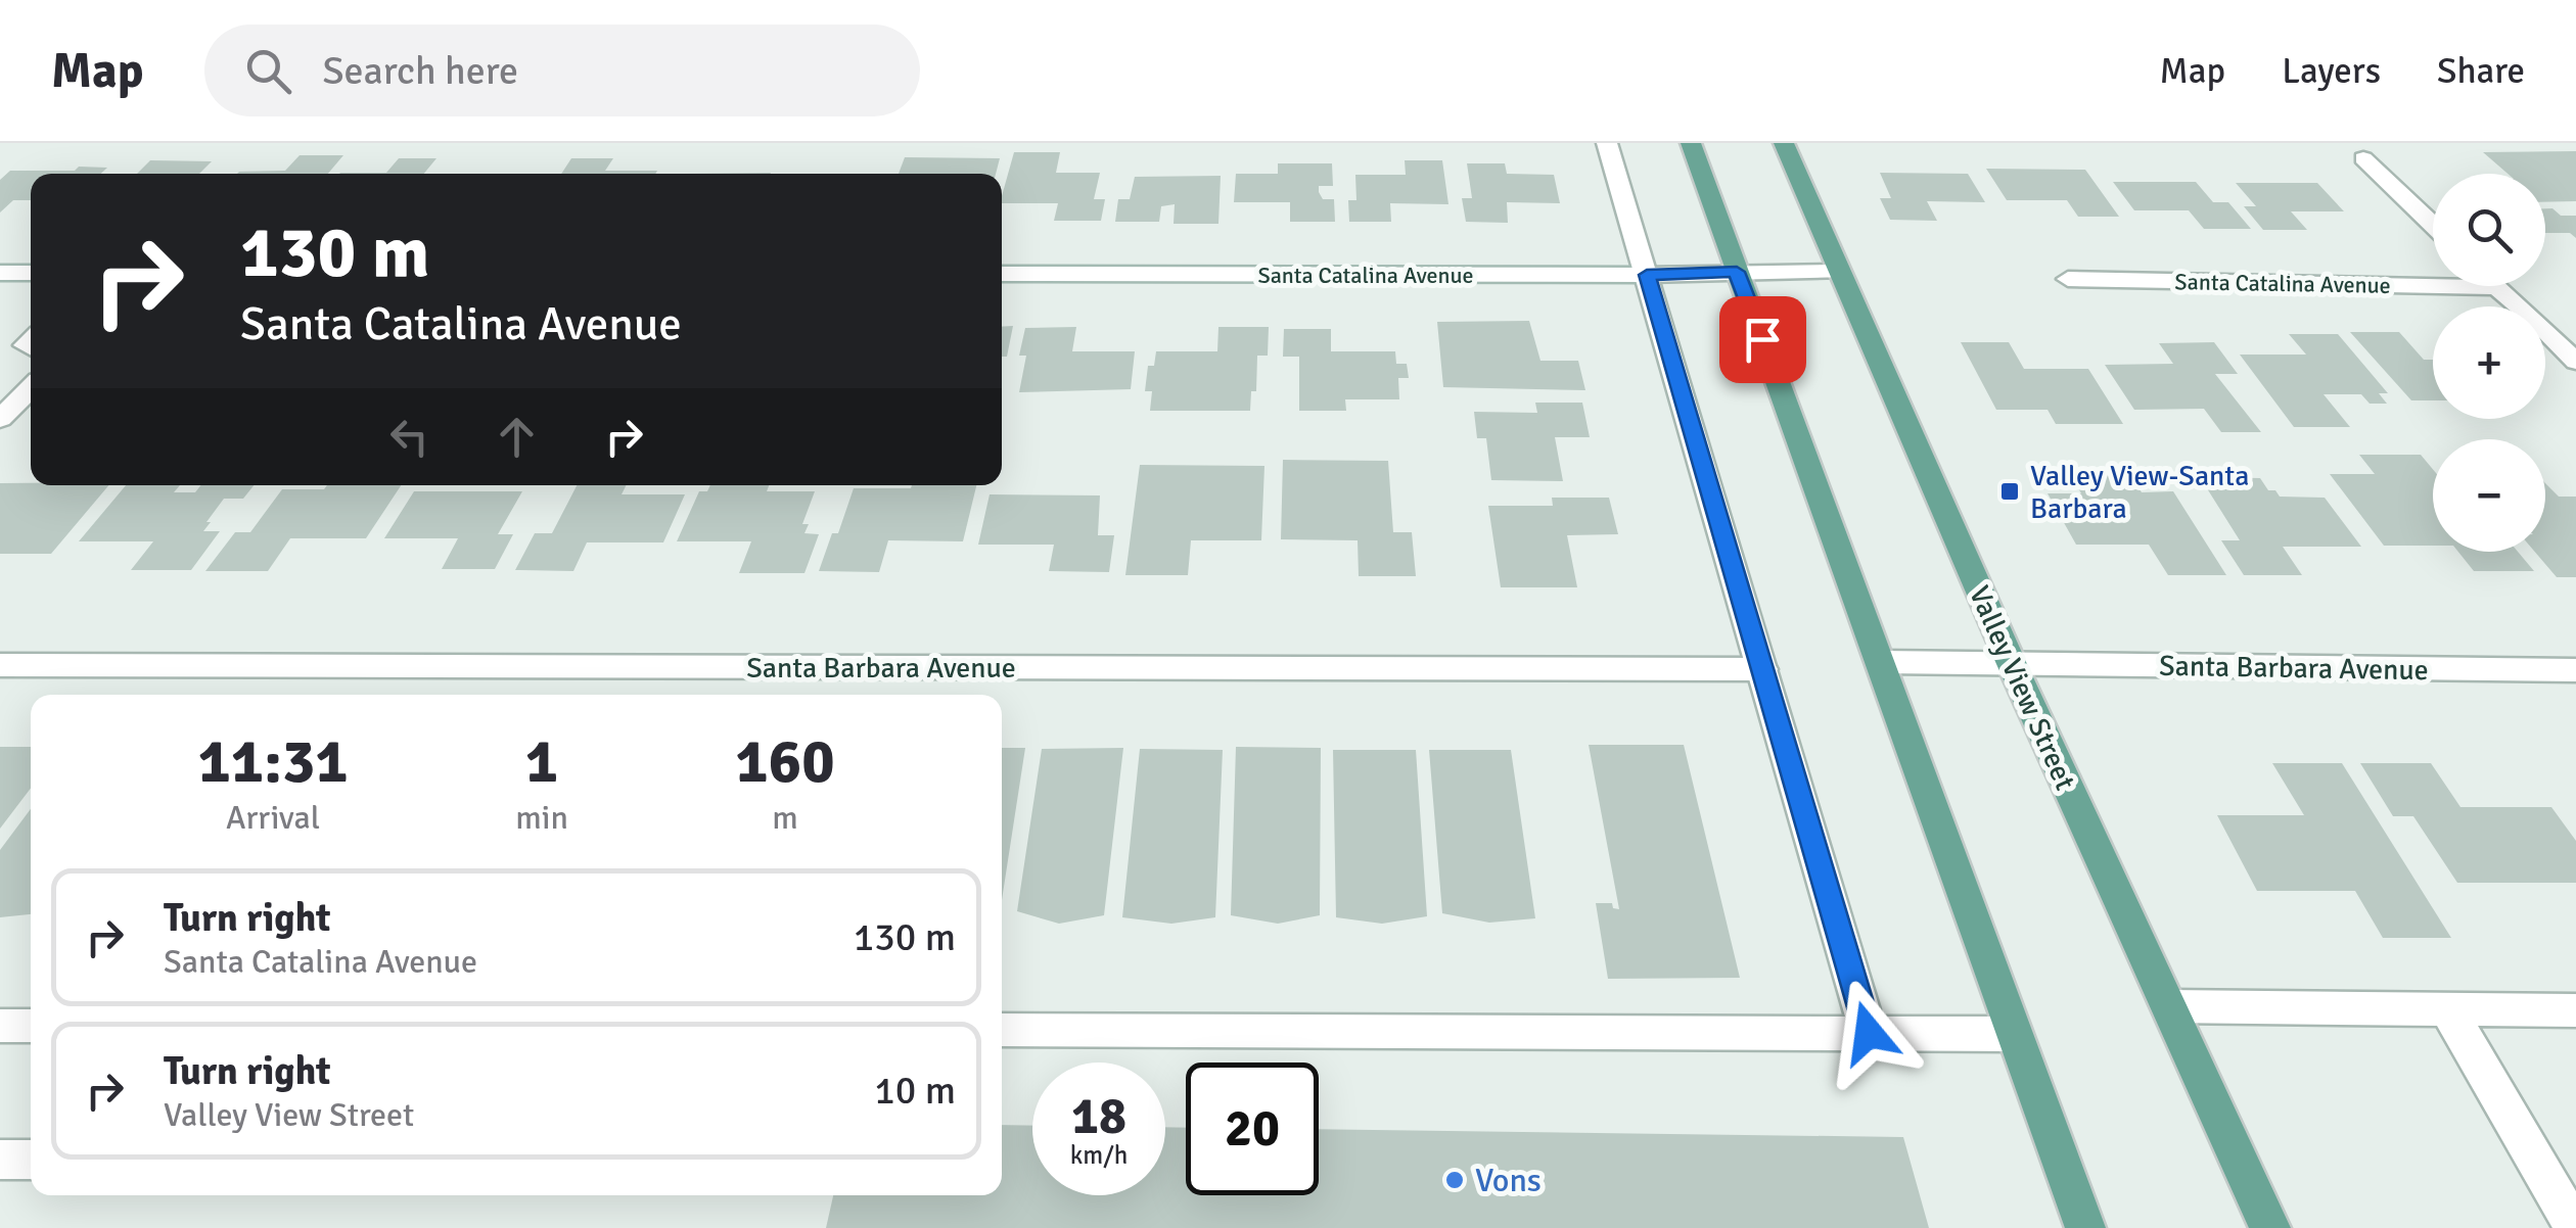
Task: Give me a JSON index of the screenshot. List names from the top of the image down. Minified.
{"streets":{"main road":["Valley View Street"],"street":["Santa Catalina Avenue","Santa Barbara Avenue"]},"crossings":[["Santa Catalina Avenue","Valley View Street"],["Santa Barbara Avenue","Valley View Street"]],"places":{"transit":["Valley View-Santa Barbara"],"other":["Vons"]},"page":{"header":"Map","search":"Search here","nav":["Map","Layers","Share"],"map_buttons":["+","−"],"turn":["130 m","Santa Catalina Avenue"],"eta":["11:31","Arrival","1","min","160","m"],"list":[{"name":"Turn right","note":"Santa Catalina Avenue","value":"130 m"},{"name":"Turn right","note":"Valley View Street","value":"10 m"}],"speed":"18 km/h","limit":"20"}}
